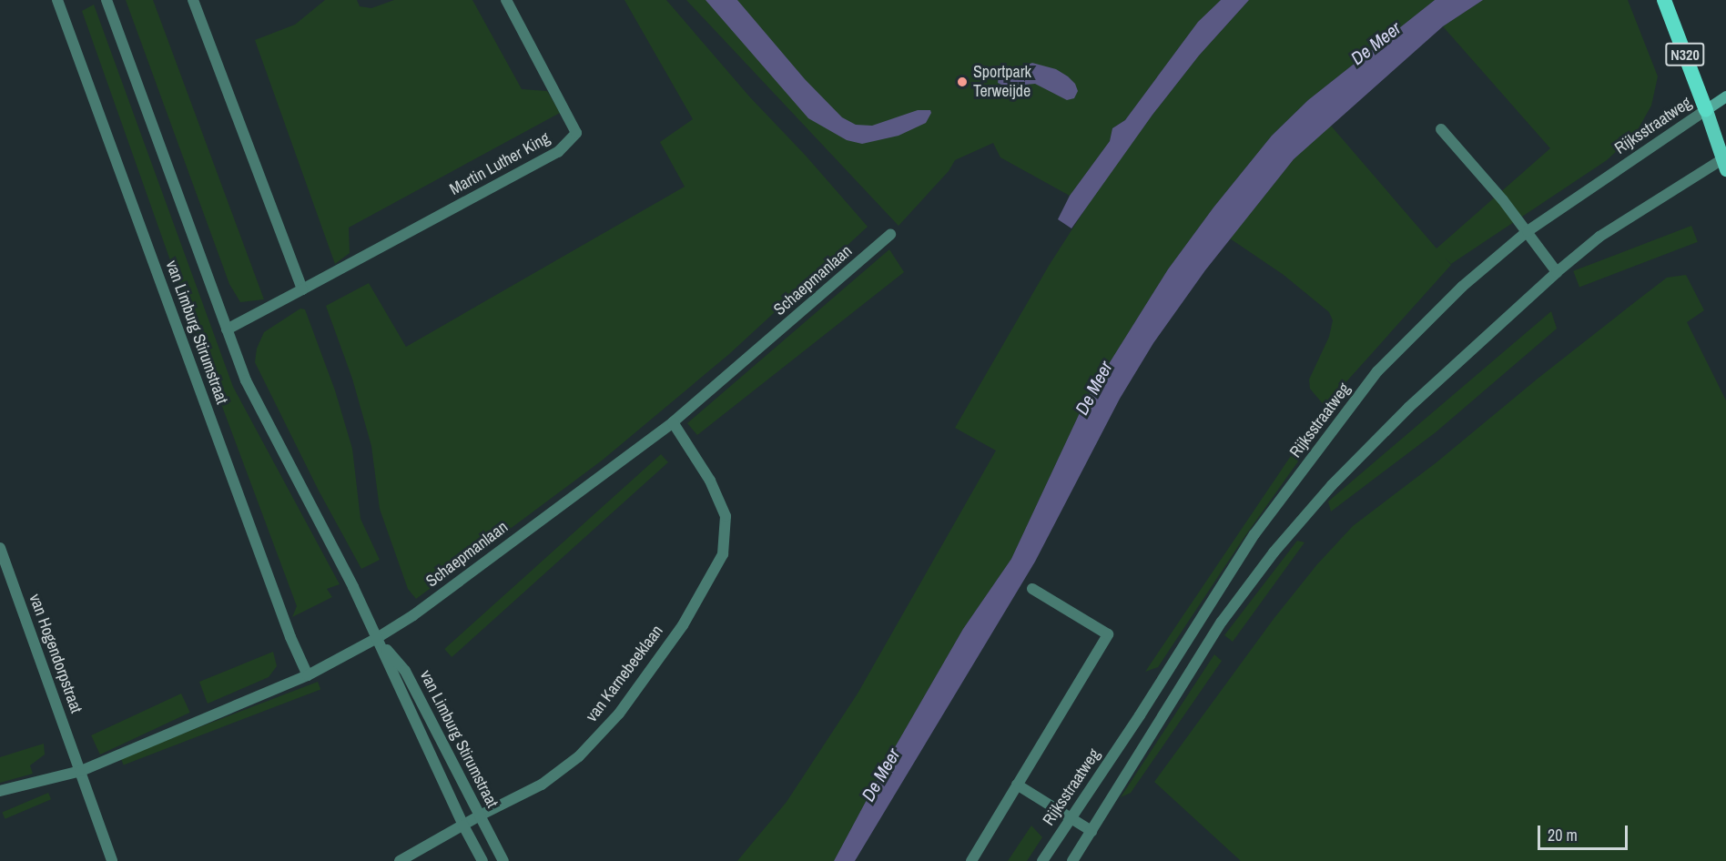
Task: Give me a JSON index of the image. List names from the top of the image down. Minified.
{"streets":{"highway":["N320"],"main road":["Rijksstraatweg"],"street":["Martin Luther King","Schaepmanlaan","van Limburg Stirumstraat","van Hogendorpstraat","van Karnebeeklaan"]},"crossings":[["N320","Rijksstraatweg"],["Martin Luther King","van Limburg Stirumstraat"],["Schaepmanlaan","van Limburg Stirumstraat"],["Schaepmanlaan","van Hogendorpstraat"],["Schaepmanlaan","van Karnebeeklaan"],["van Limburg Stirumstraat","van Karnebeeklaan"]],"water":["De Meer"],"places":["Sportpark Terweijde"],"scale_bar":"20 m"}
